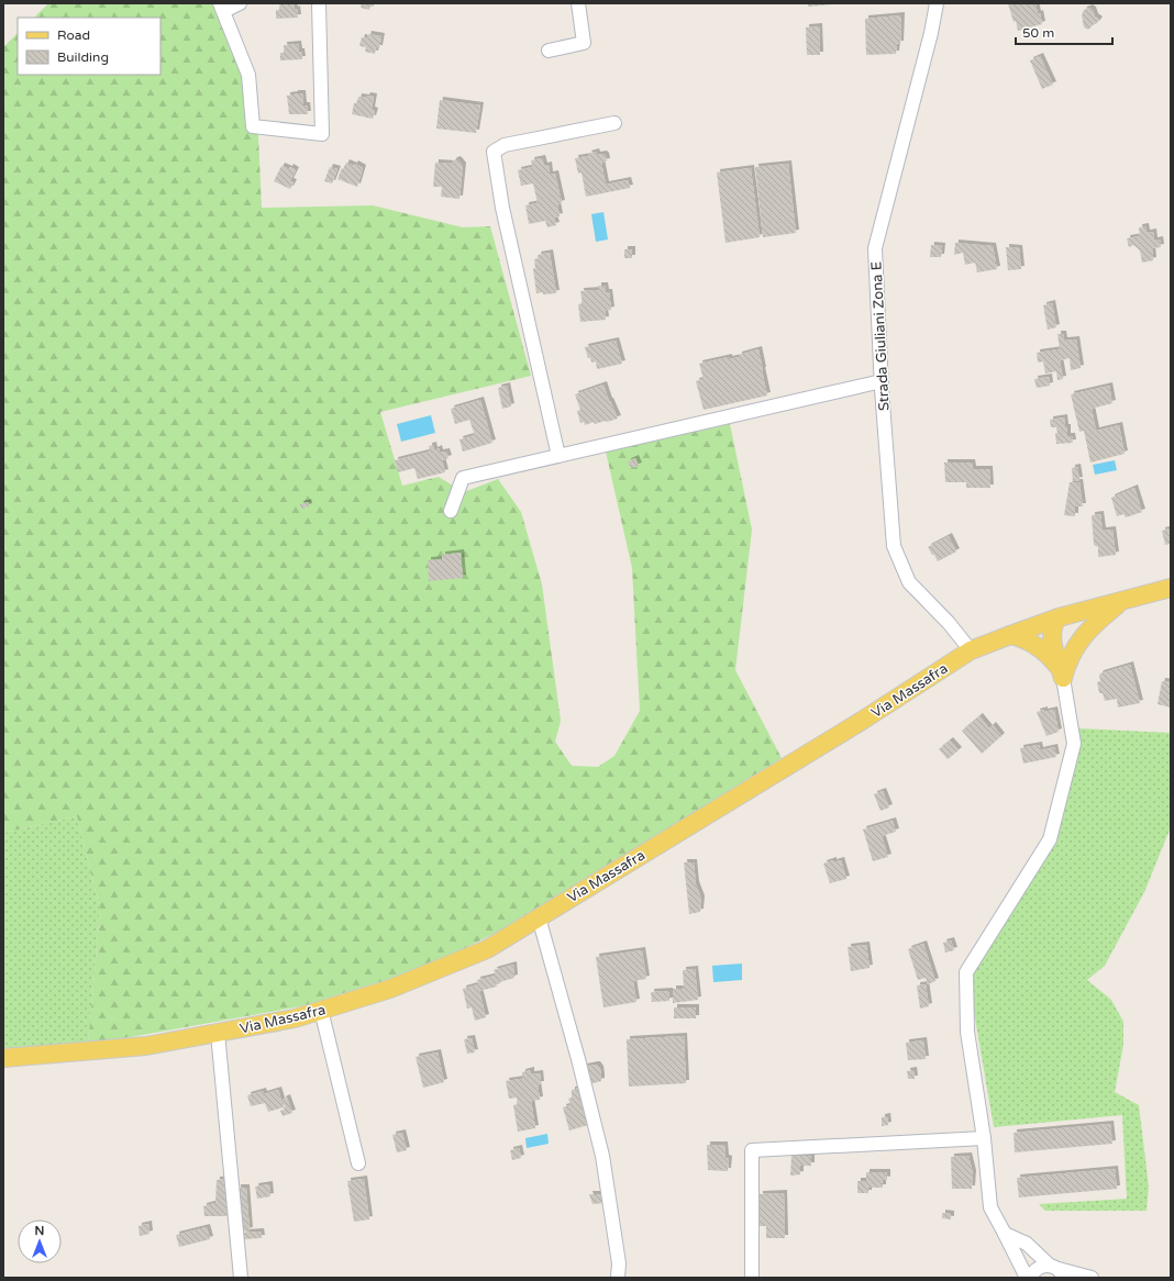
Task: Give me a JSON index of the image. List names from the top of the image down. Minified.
{"streets":{"main road":["Via Massafra"],"street":["Strada Giuliani Zona E"]},"crossings":[["Strada Giuliani Zona E","Via Massafra"]],"legend":["Road","Building"],"scale_bar":"50 m","north":"top"}
